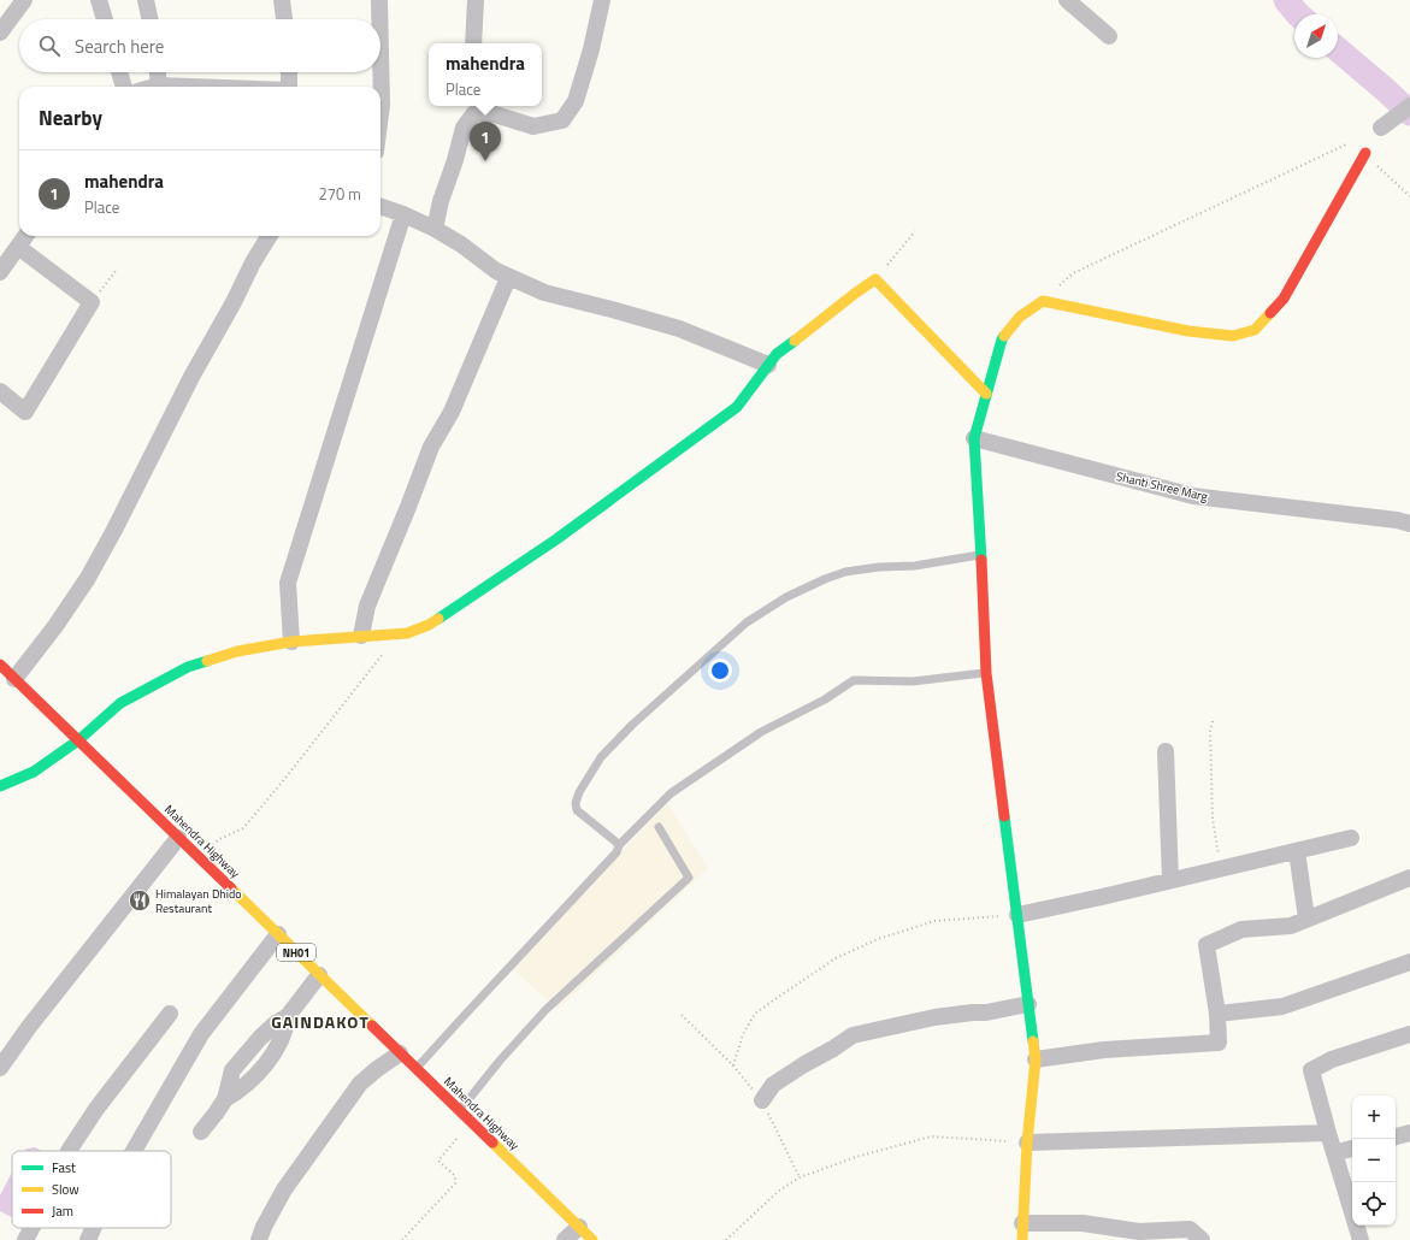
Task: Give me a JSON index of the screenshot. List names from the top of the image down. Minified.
{"streets":{"main road":["Mahendra Highway","NH01"],"street":["Shanti Shree Marg"]},"districts":["GAINDAKOT"],"places":{"restaurant":["Himalayan Dhido Restaurant"]},"legend":["Fast","Slow","Jam"],"north":"top right","page":{"search":"Search here","popup":["mahendra","Place"],"heading":"Nearby","pins":"1","list":[{"mark":"1","name":"mahendra","note":"Place","value":"270 m"}],"map_buttons":["+","−"]}}
